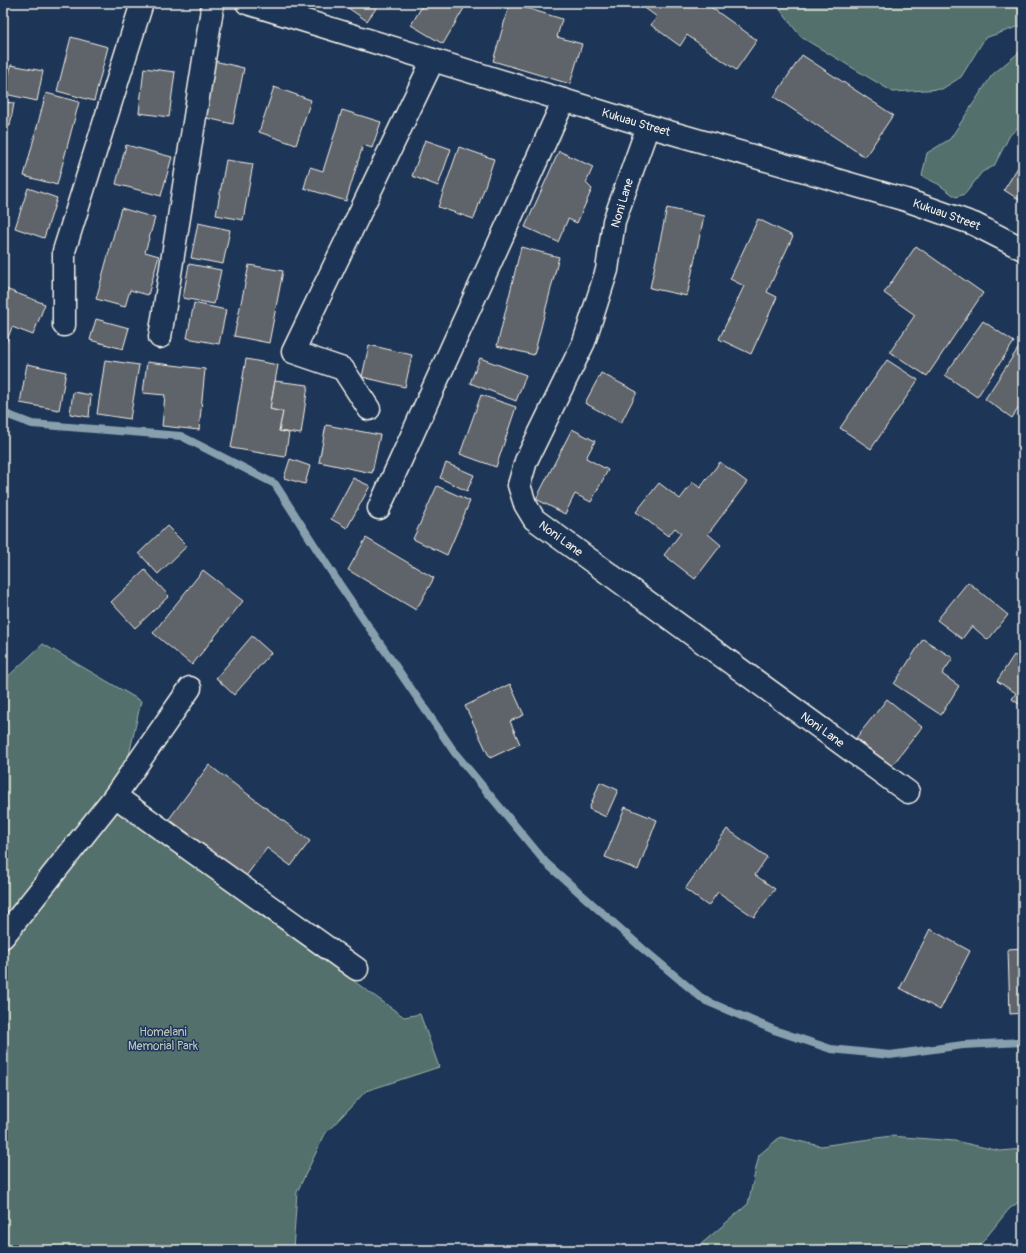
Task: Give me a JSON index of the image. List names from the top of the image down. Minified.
{"streets":{"street":["Kukuau Street","Noni Lane"]},"crossings":[["Kukuau Street","Noni Lane"]],"parks":["Homelani Memorial Park"]}
